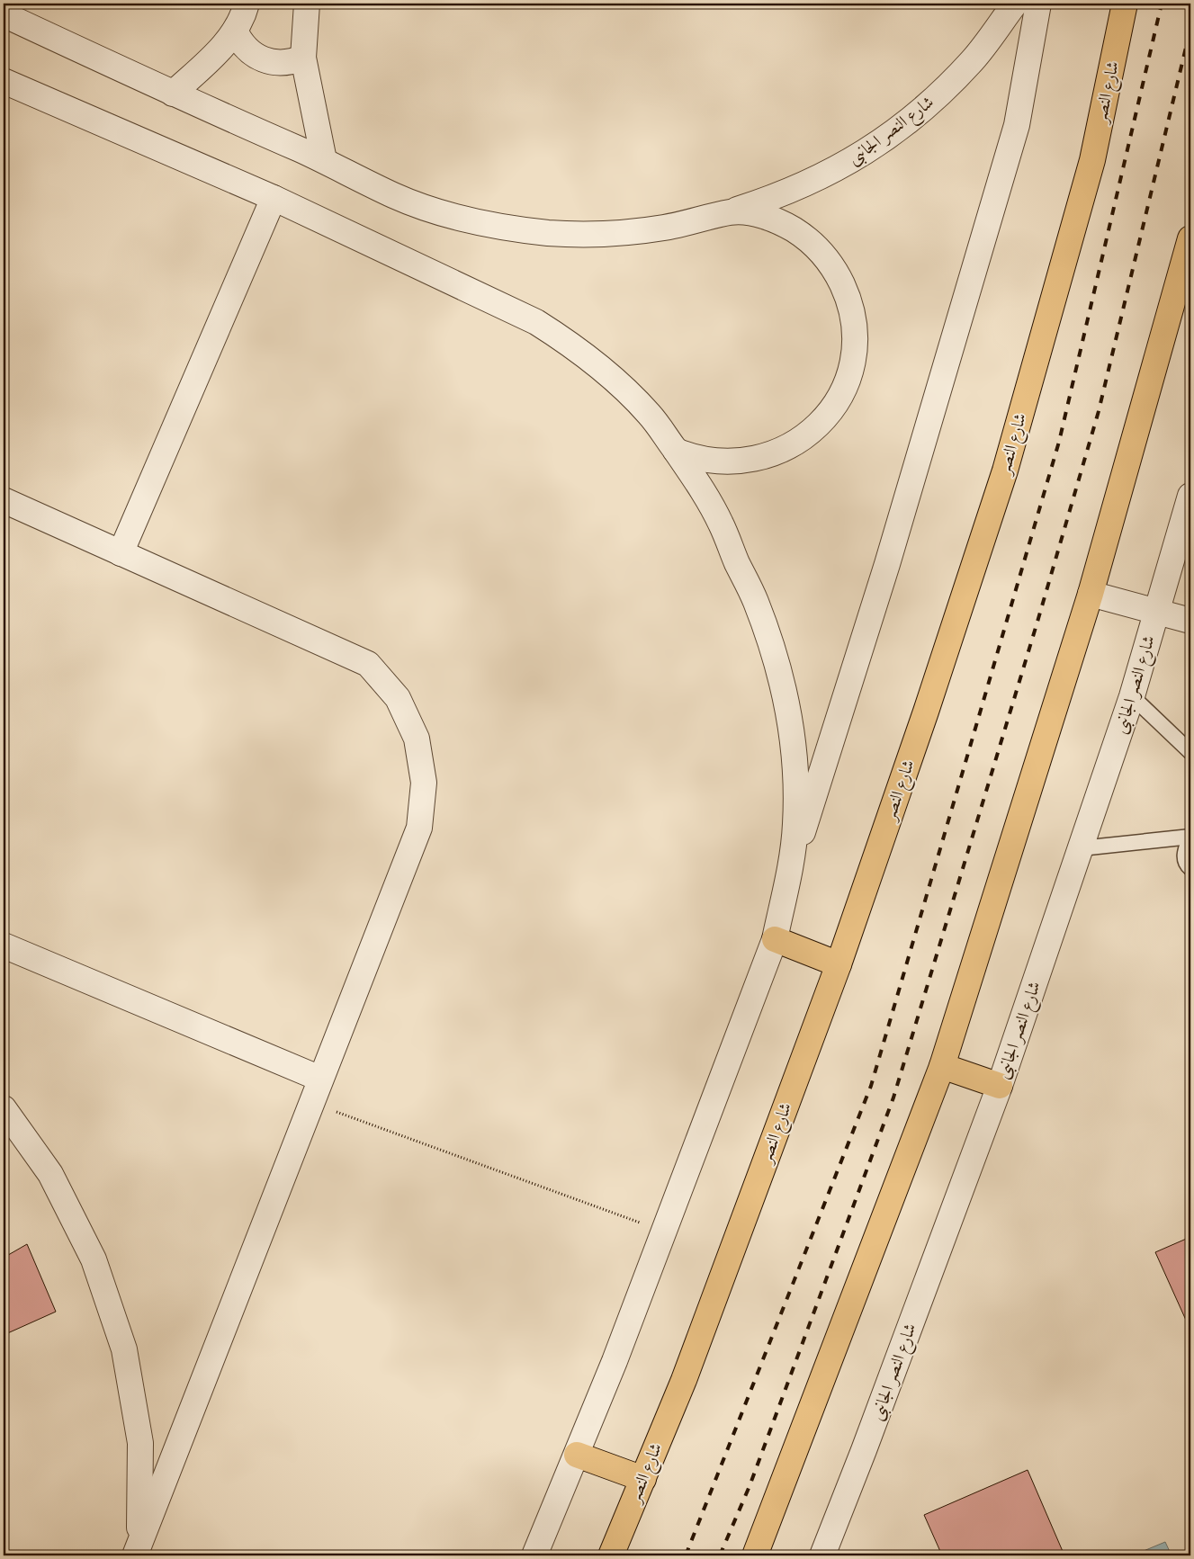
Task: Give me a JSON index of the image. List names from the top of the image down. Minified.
{"streets":{"main road":["شارع النصر"],"street":["شارع النصر الجانبى"]}}
